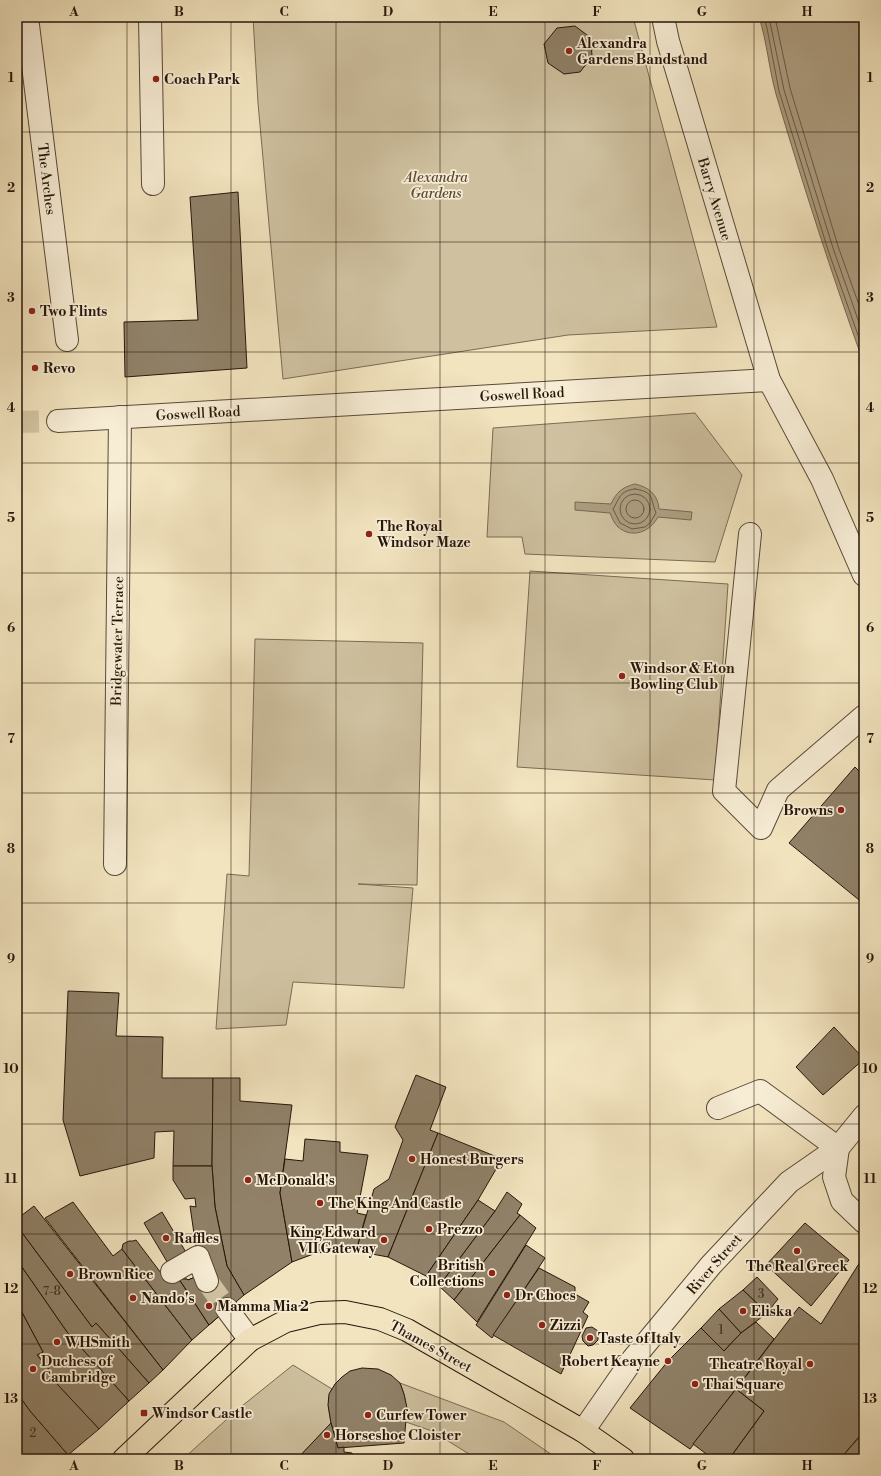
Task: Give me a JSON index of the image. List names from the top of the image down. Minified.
{"streets":{"main road":["Thames Street"],"street":["The Arches","Barry Avenue","Goswell Road","Bridgewater Terrace","River Street"]},"crossings":[["Barry Avenue","Goswell Road"],["Goswell Road","Bridgewater Terrace"],["River Street","Thames Street"]],"parks":["Alexandra Gardens"],"places":{"other":["Alexandra Gardens Bandstand","Coach Park","Two Flints","Revo","The Royal Windsor Maze","Windsor & Eton Bowling Club","Browns","Honest Burgers","McDonald's","The King And Castle","Prezzo","Raffles","King Edward VII Gateway","The Real Greek","British Collections","Brown Rice","Dr Chocs","Nando's","Mamma Mia 2","Eliska","Zizzi","Taste of Italy","WHSmith","Robert Keayne","Theatre Royal","Duchess of Cambridge","Thai Square","Curfew Tower","Horseshoe Cloister"],"transit":["Windsor Castle"]},"house_numbers":["7-8","3","1","2"],"grid":{"columns":["A","B","C","D","E","F","G","H"],"rows":["1","2","3","4","5","6","7","8","9","10","11","12","13"]}}
